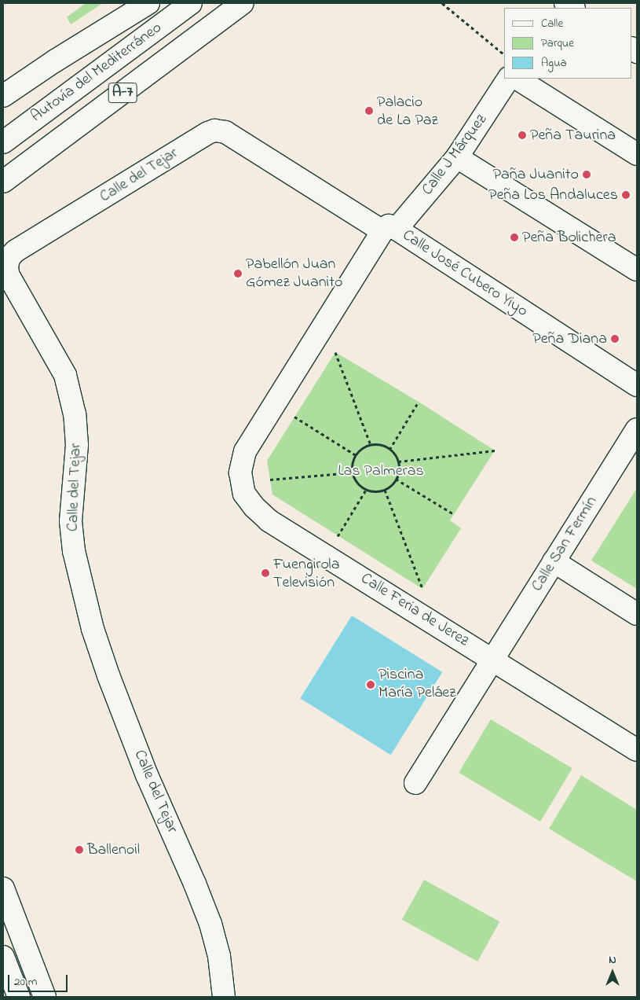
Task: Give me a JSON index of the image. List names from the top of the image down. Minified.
{"streets":{"main road":["Autovía del Mediterráneo","A-7","Calle J Márquez","Calle del Tejar","Calle José Cubero Yiyo","Calle San Fermín","Calle Feria de Jerez"]},"crossings":[["Calle J Márquez","Calle José Cubero Yiyo"],["Calle J Márquez","Calle Feria de Jerez"],["Calle del Tejar","Calle José Cubero Yiyo"],["Calle José Cubero Yiyo","Calle Feria de Jerez"],["Calle San Fermín","Calle Feria de Jerez"]],"parks":["Las Palmeras"],"places":["Palacio de La Paz","Peña Taurina","Paña Juanito","Peña Los Andaluces","Peña Bolichera","Pabellón Juan Gómez Juanito","Peña Diana","Fuengirola Televisión","Piscina María Peláez","Ballenoil"],"legend":["Calle","Parque","Agua"],"scale_bar":"20 m","north":"top"}
